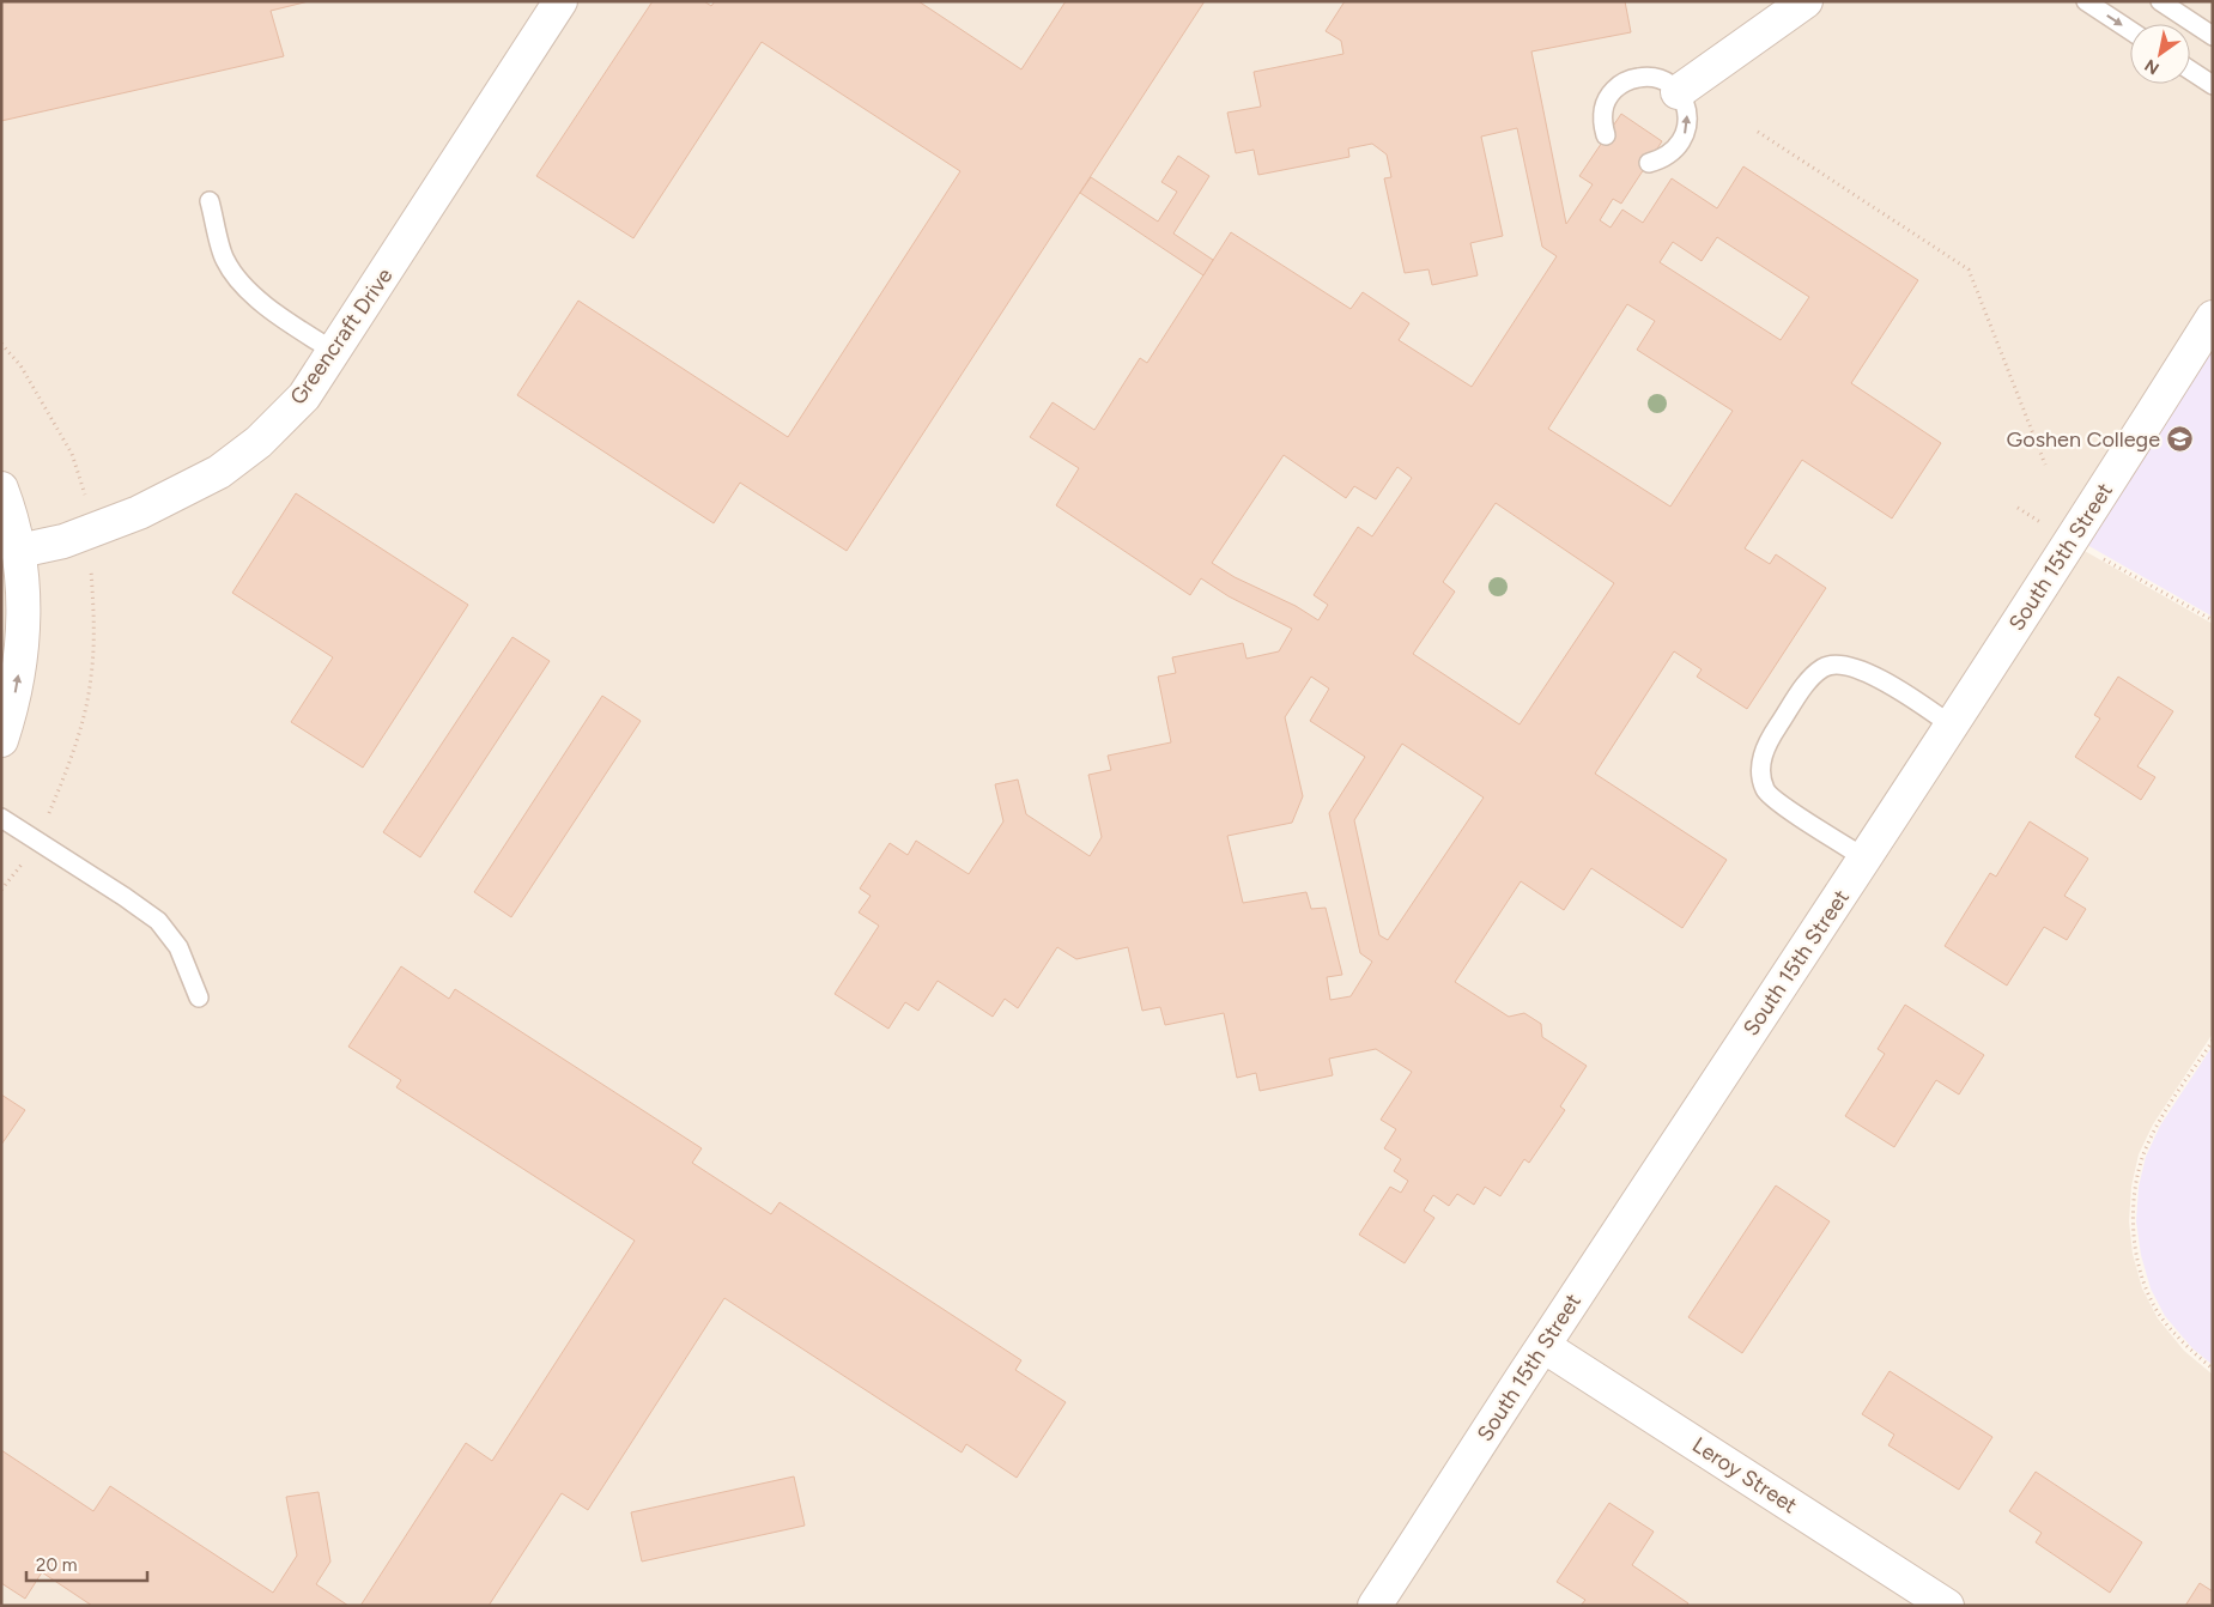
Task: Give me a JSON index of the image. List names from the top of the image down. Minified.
{"streets":{"street":["Greencraft Drive","South 15th Street","Leroy Street"]},"crossings":[["South 15th Street","Leroy Street"]],"places":{"school or university":["Goshen College"]},"scale_bar":"20 m","north":"bottom left"}
